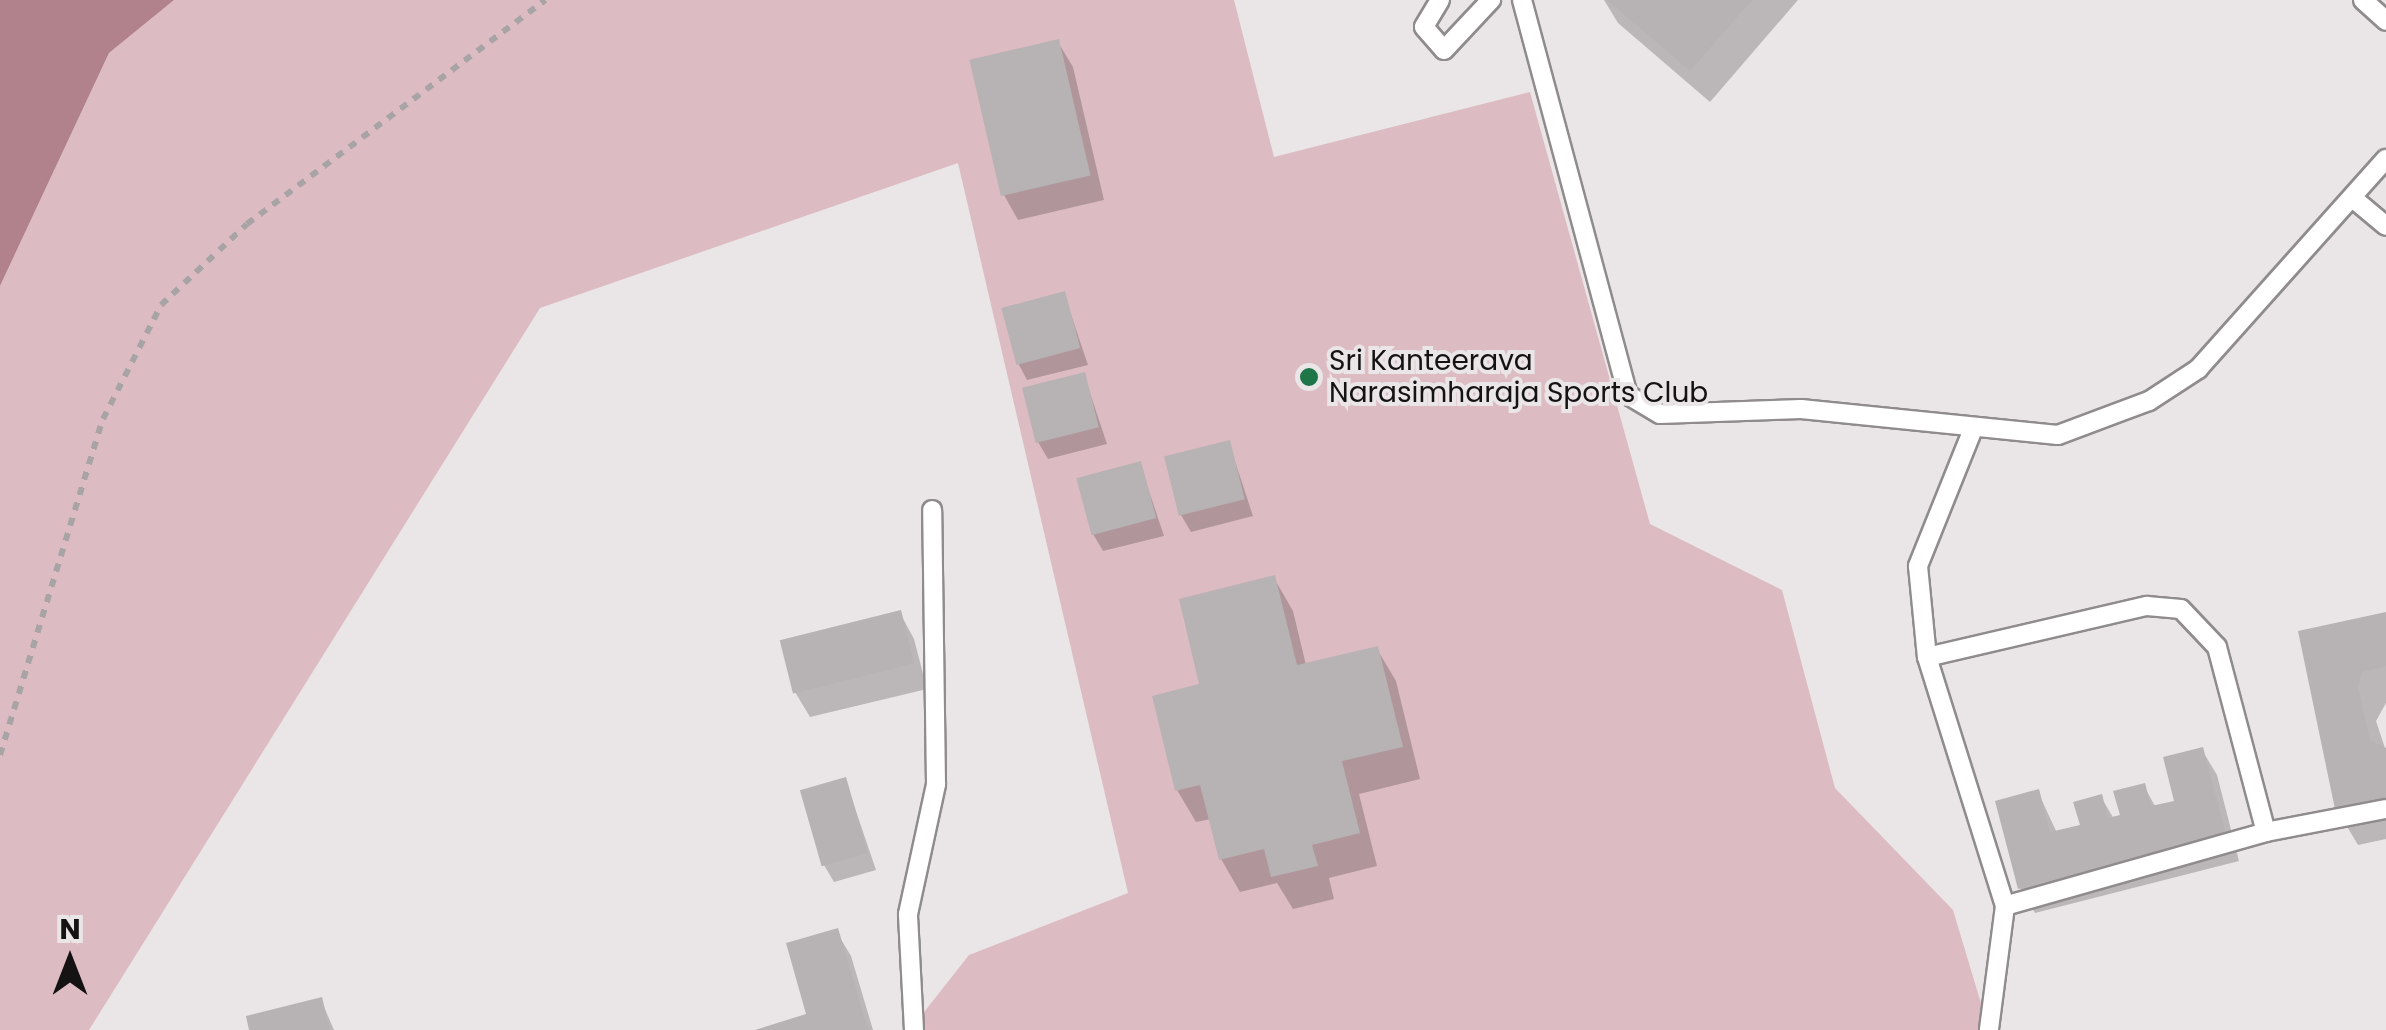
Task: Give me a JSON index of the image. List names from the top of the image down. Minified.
{"places":["Sri Kanteerava Narasimharaja Sports Club"],"north":"top"}
